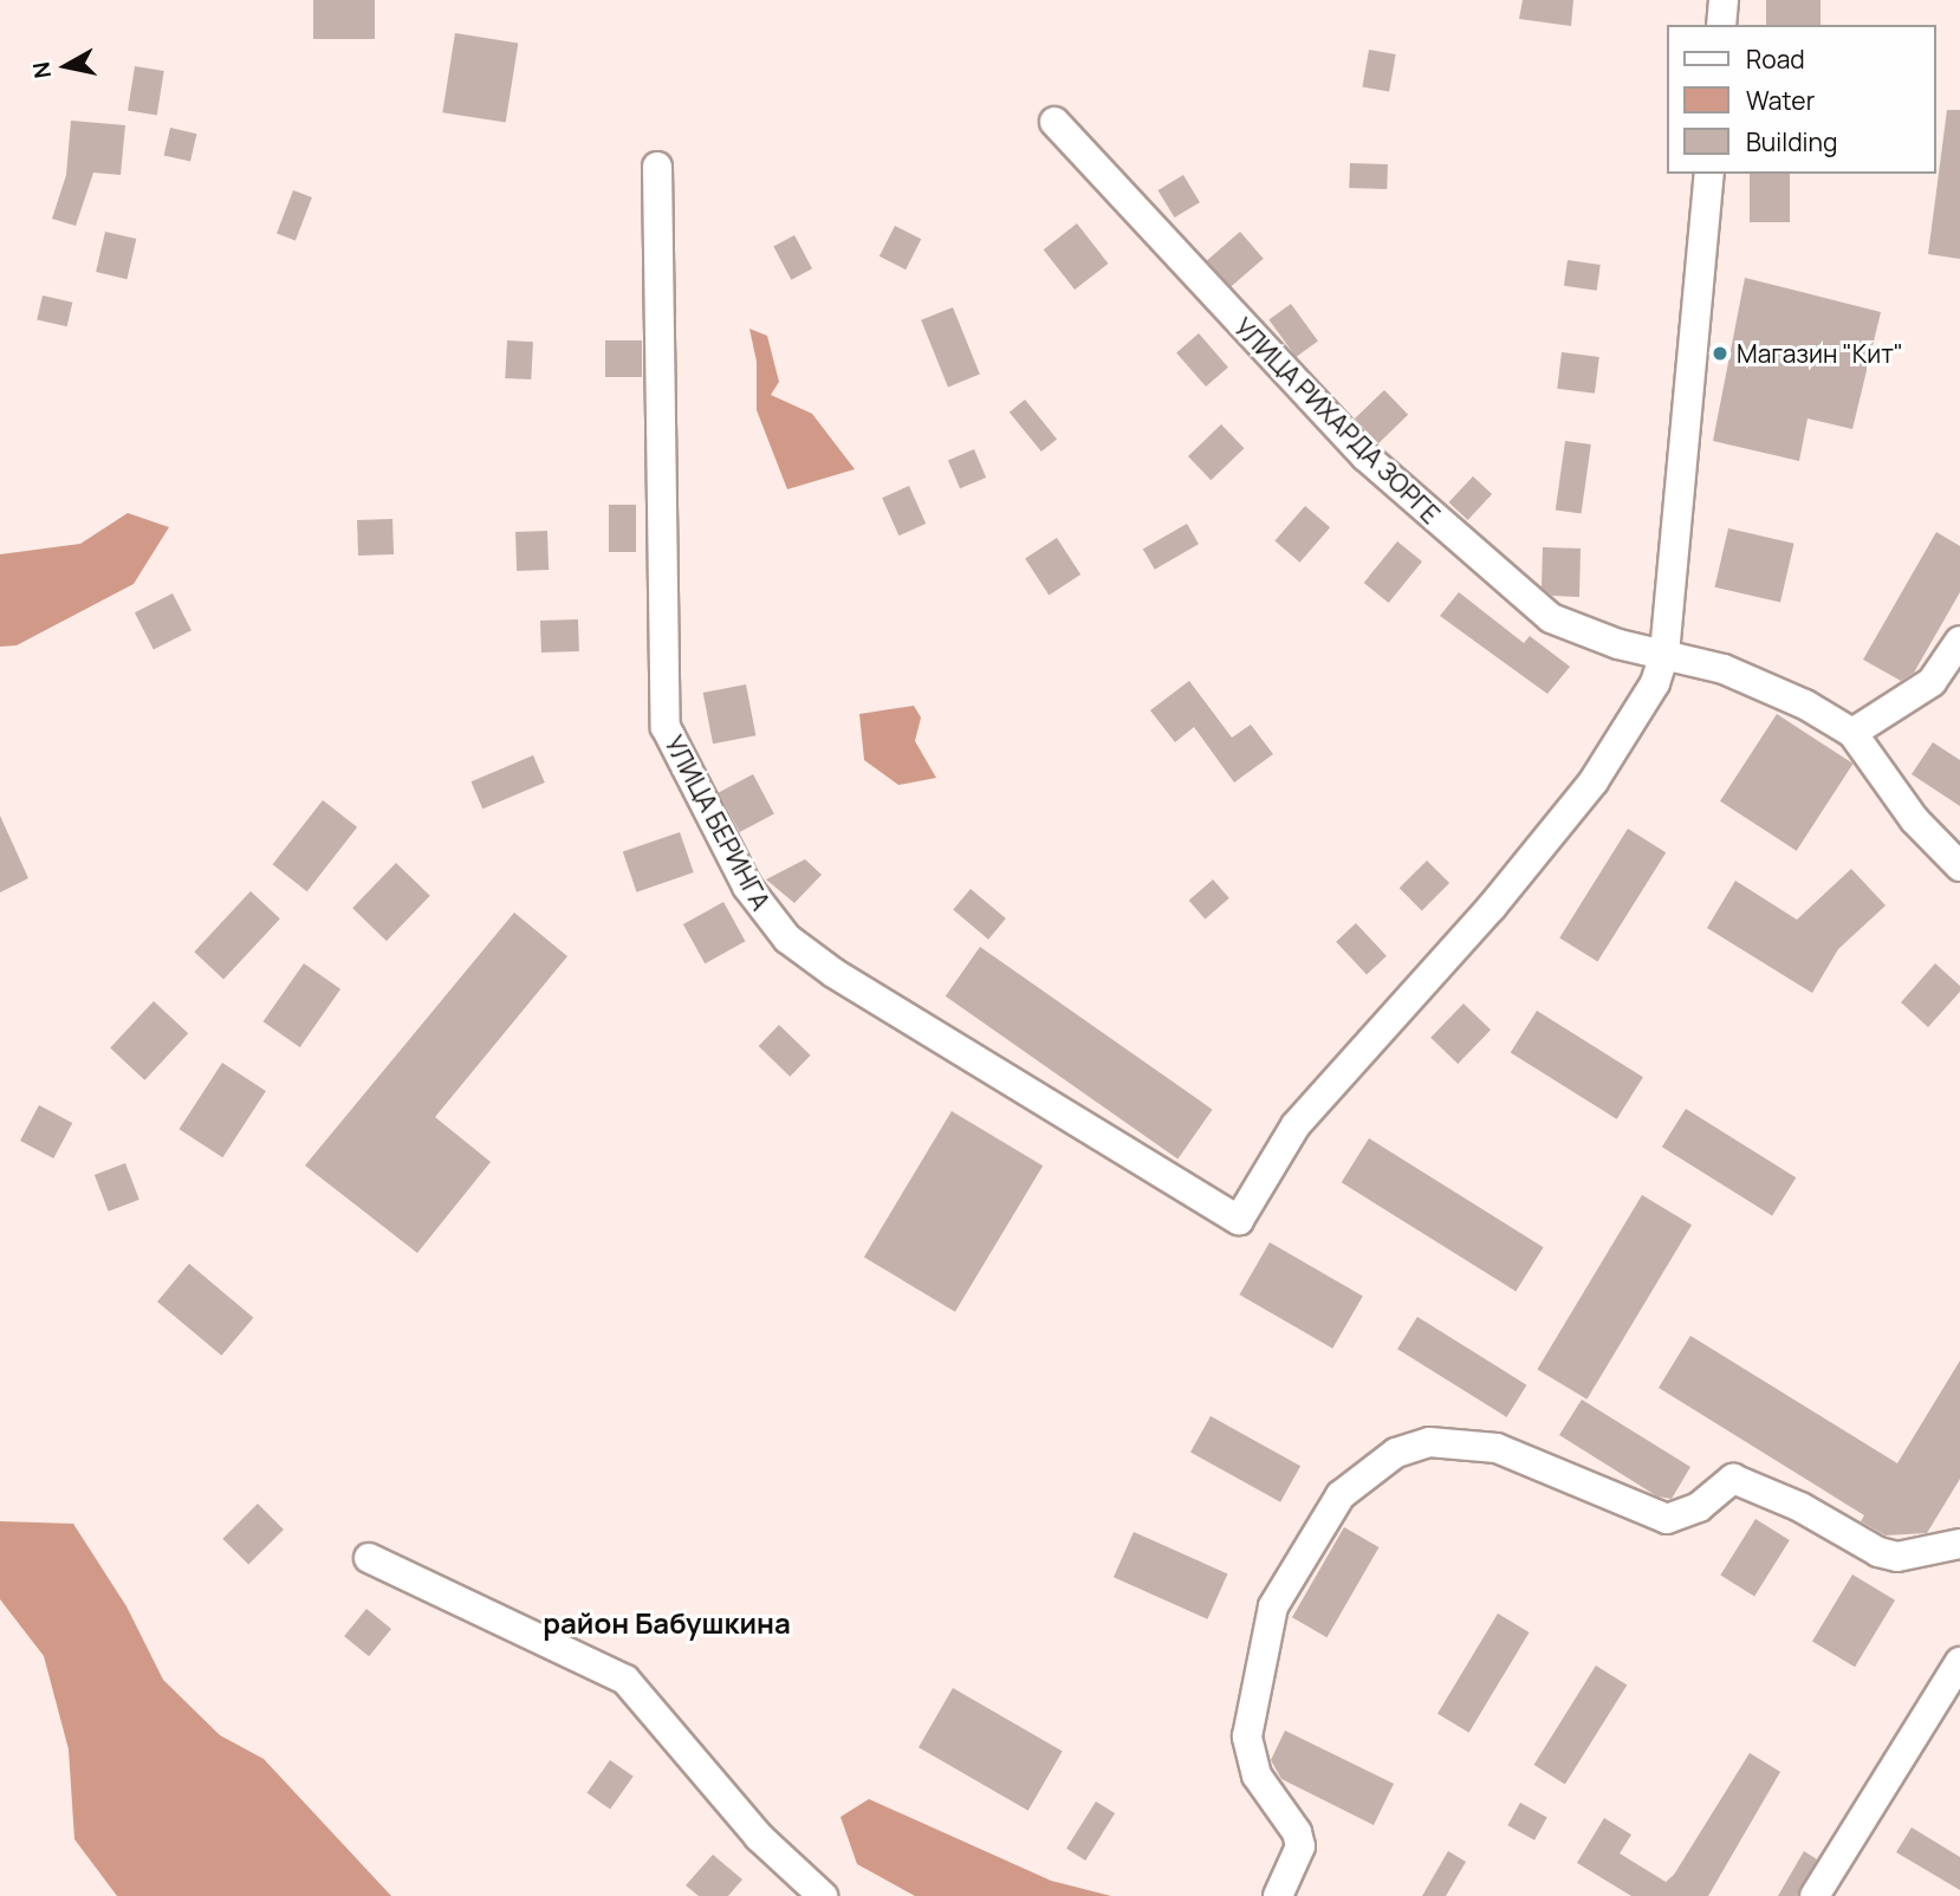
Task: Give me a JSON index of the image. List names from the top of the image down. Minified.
{"streets":{"street":["УЛИЦА РИХАРДА ЗОРГЕ","УЛИЦА БЕРИНГА"]},"crossings":[["УЛИЦА РИХАРДА ЗОРГЕ","УЛИЦА БЕРИНГА"]],"districts":["район Бабушкина"],"places":["Магазин \"Кит\""],"legend":["Road","Water","Building"],"north":"left"}
